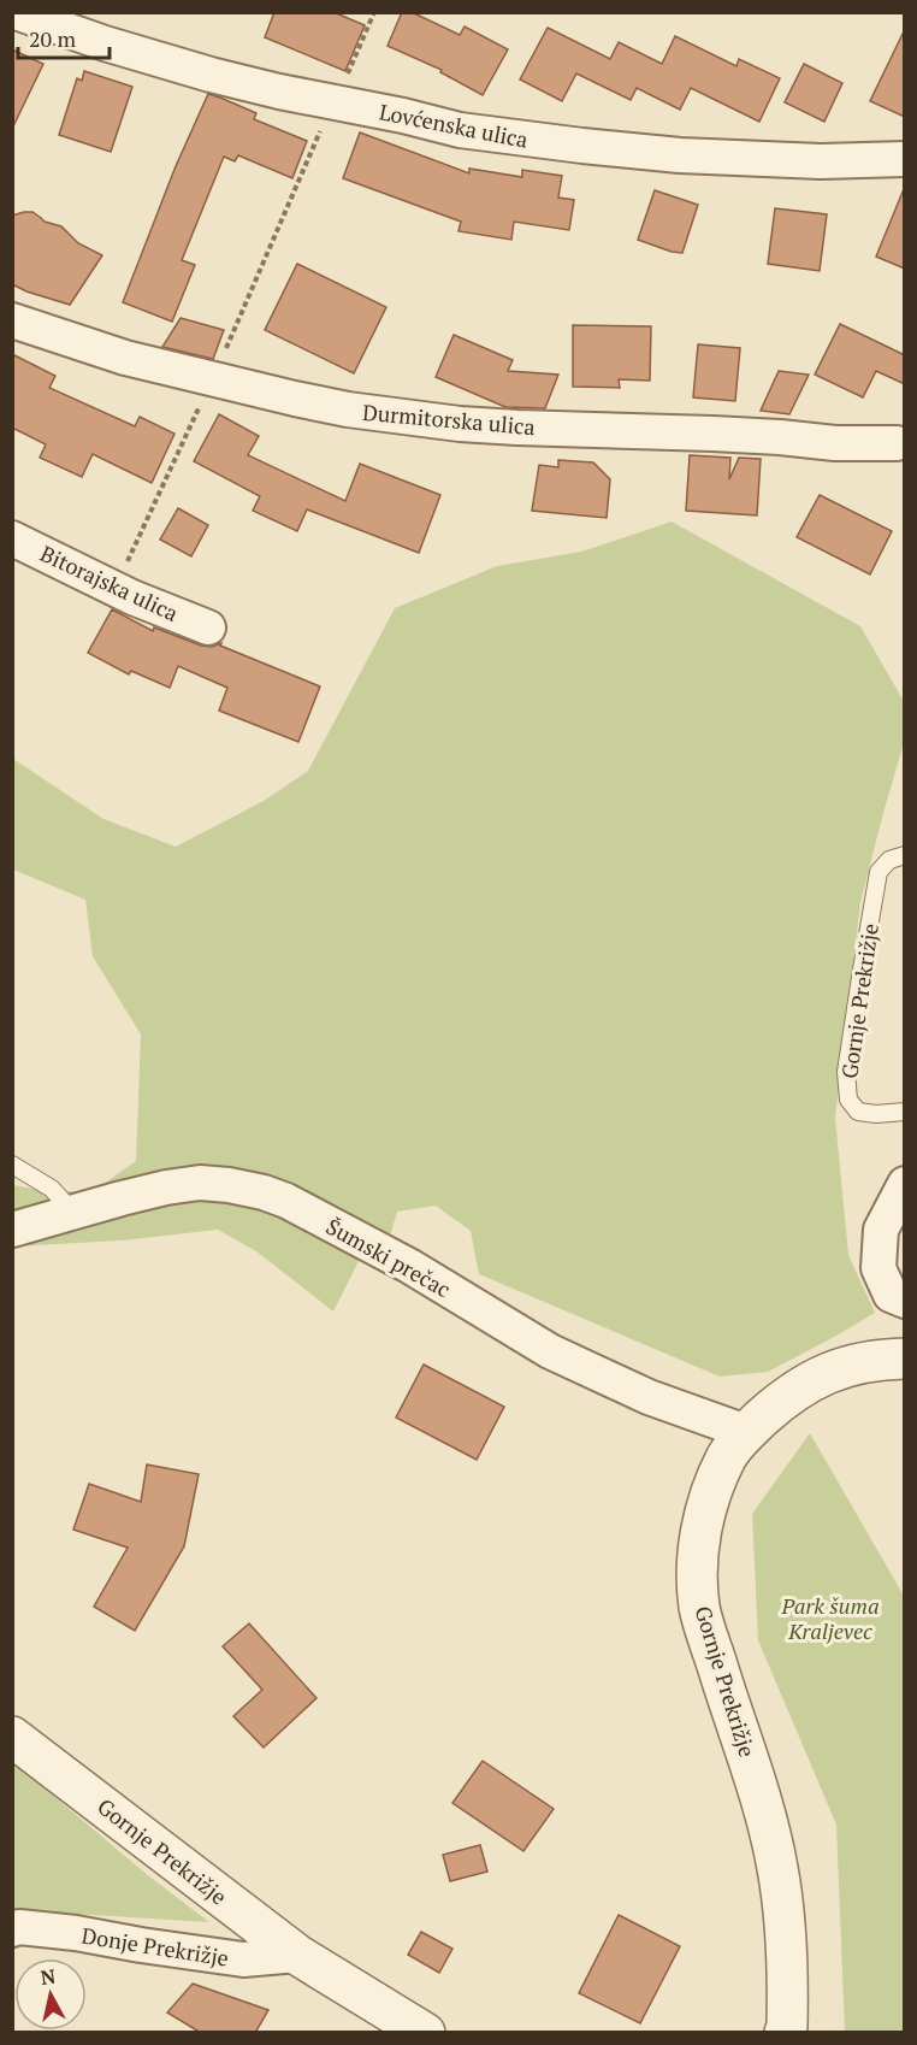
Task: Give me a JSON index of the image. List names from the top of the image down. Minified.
{"streets":{"street":["Lovćenska ulica","Durmitorska ulica","Bitorajska ulica","Gornje Prekrižje","Šumski prečac","Donje Prekrižje"]},"crossings":[["Gornje Prekrižje","Šumski prečac"],["Gornje Prekrižje","Donje Prekrižje"]],"parks":["Park šuma Kraljevec"],"scale_bar":"20 m","north":"top"}
